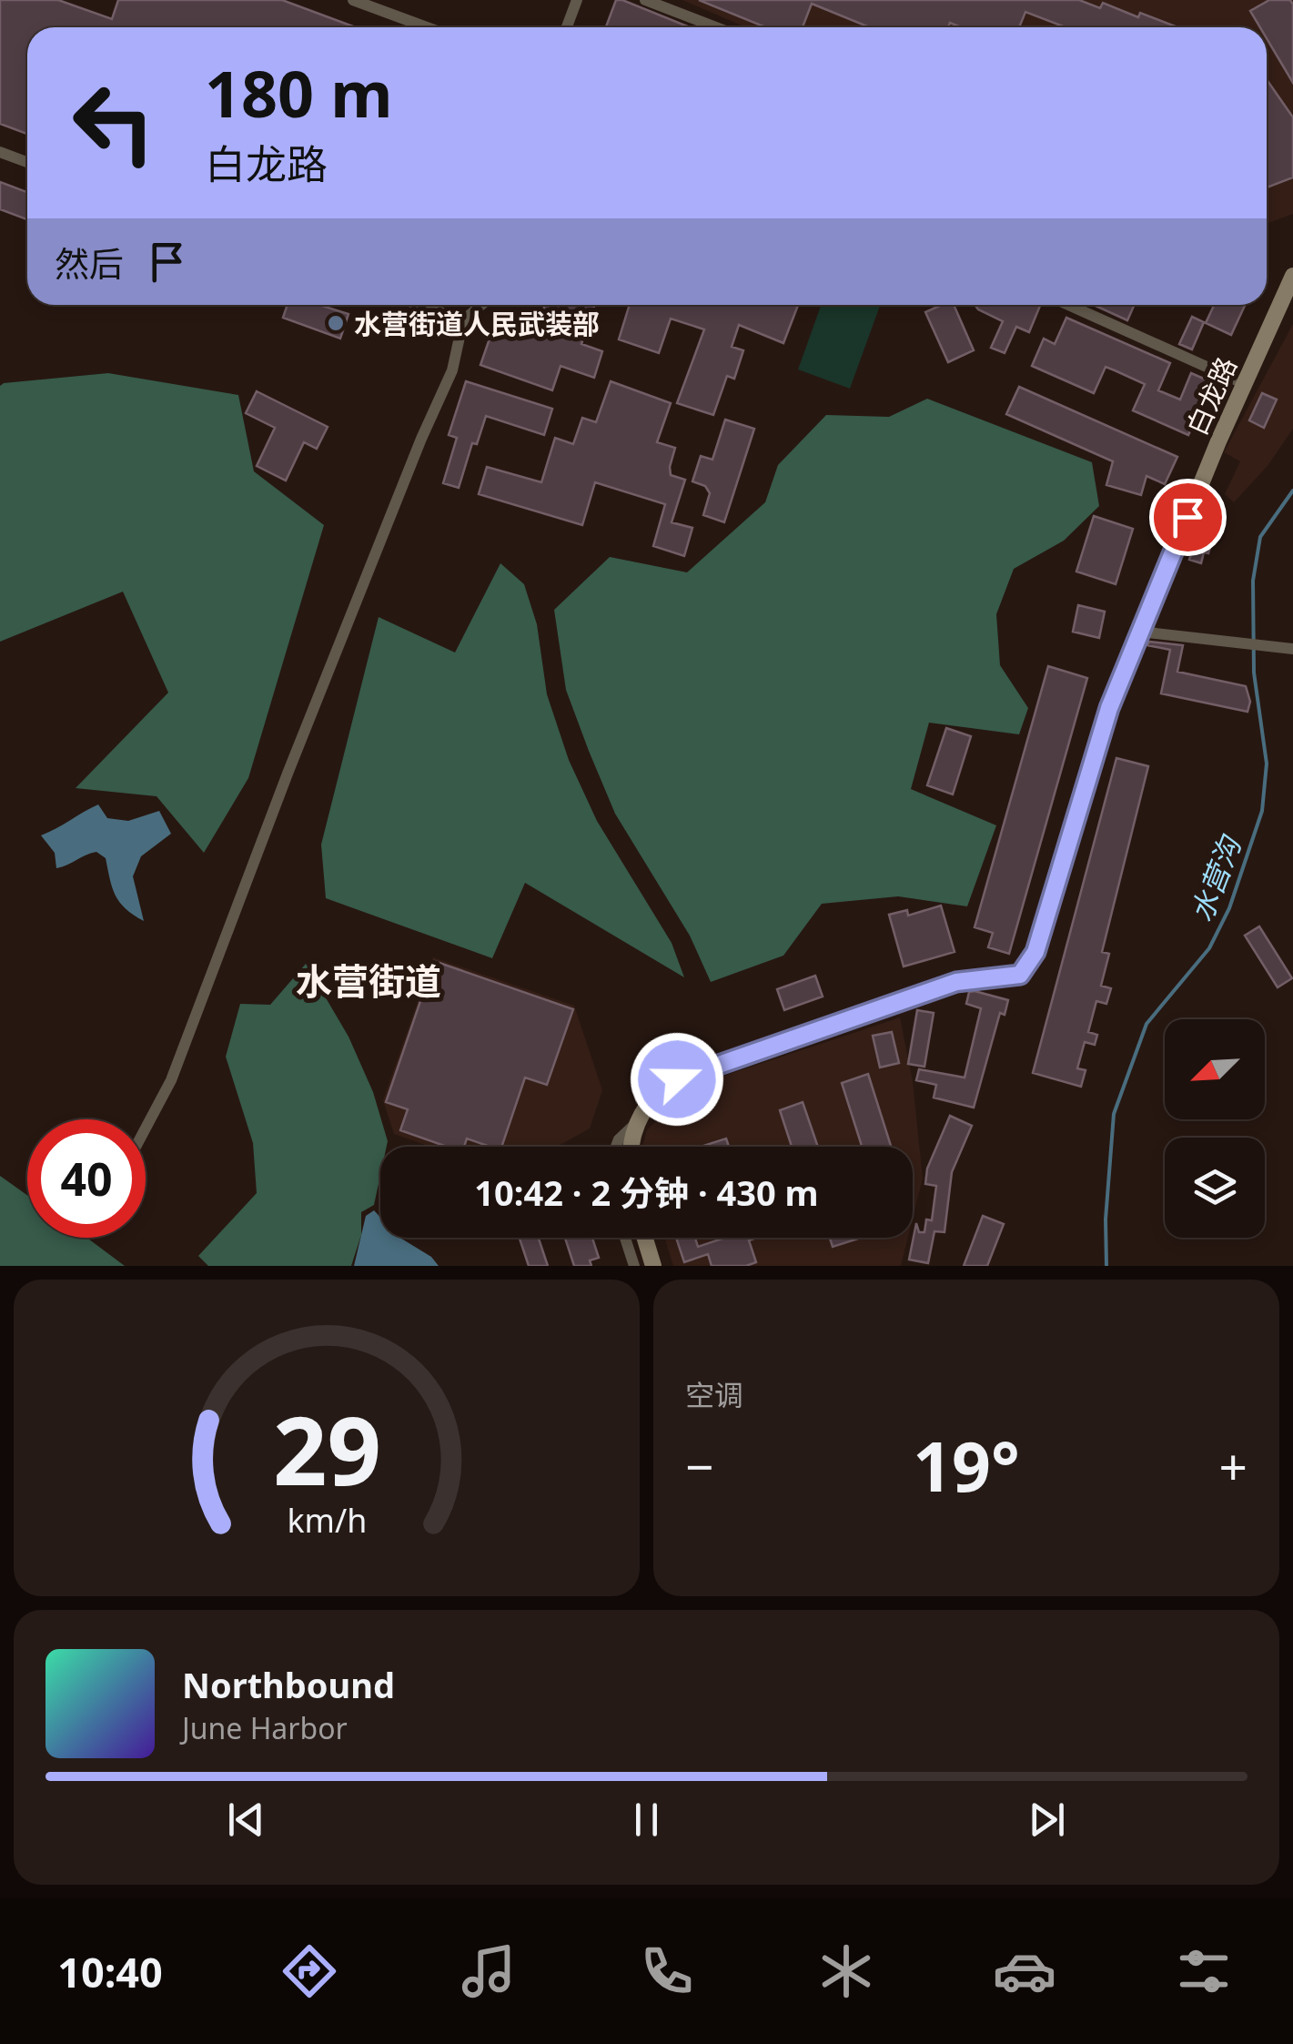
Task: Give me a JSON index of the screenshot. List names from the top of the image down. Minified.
{"streets":{"street":["白龙路"]},"districts":["水营街道"],"water":["水营沟"],"places":["水营街道人民武装部"],"north":"bottom left","page":{"turn":["180 m","白龙路"],"then":"然后","limit":"40","trip":"10:42 · 2 分钟 · 430 m","tile":"空调","heat":["−","19°","+"],"song":["Northbound","June Harbor"],"tabs":"10:40","gauge":["29","km/h"]}}
